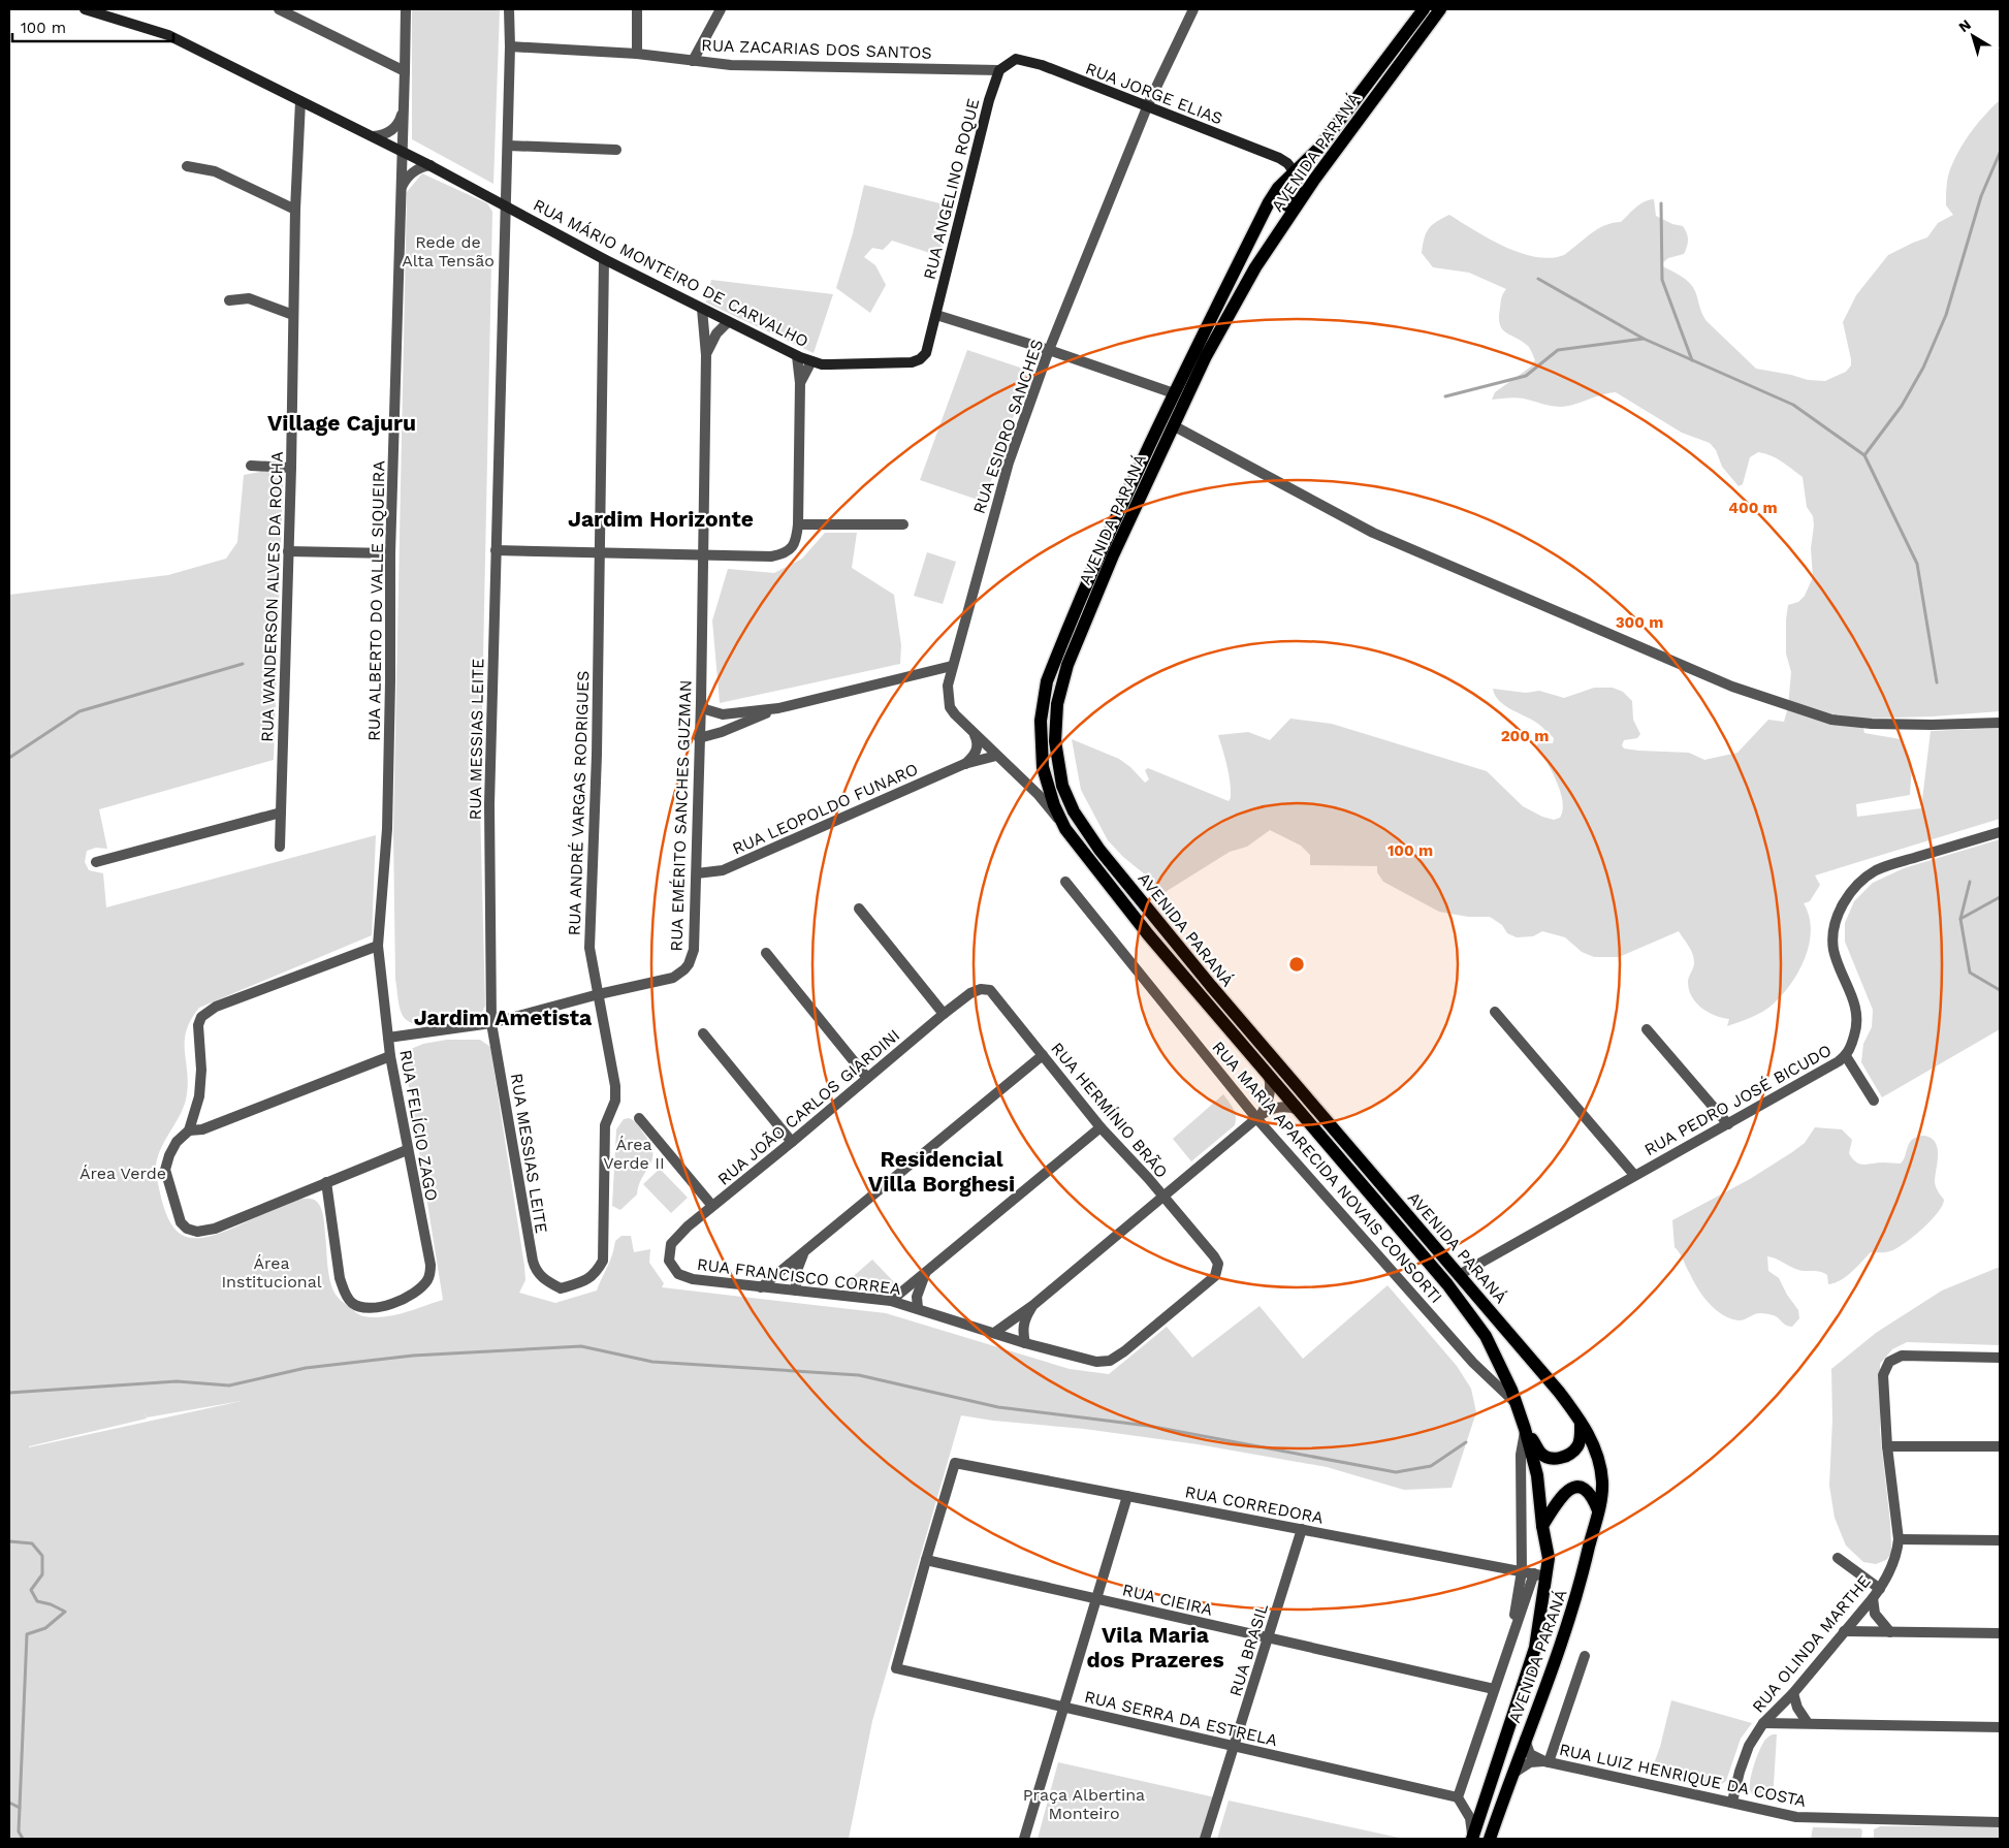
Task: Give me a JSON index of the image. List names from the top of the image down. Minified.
{"streets":{"main road":["AVENIDA PARANÁ"],"street":["RUA ZACARIAS DOS SANTOS","RUA JORGE ELIAS","RUA ANGELINO ROQUE","RUA MÁRIO MONTEIRO DE CARVALHO","RUA ESIDRO SANCHES","RUA WANDERSON ALVES DA ROCHA","RUA ALBERTO DO VALLE SIQUEIRA","RUA MESSIAS LEITE","RUA ANDRÉ VARGAS RODRIGUES","RUA LEOPOLDO FUNARO","RUA EMÉRITO SANCHES GUZMAN","RUA PEDRO JOSÉ BICUDO","RUA JOÃO CARLOS GIARDINI","RUA HERMÍNIO BRÃO","RUA FELÍCIO ZAGO","RUA MARIA APARECIDA NOVAIS CONSORTI","RUA FRANCISCO CORREA","RUA CORREDORA","RUA CIEIRA","RUA OLINDA MARTHE","RUA BRASIL","RUA SERRA DA ESTRELA","RUA LUIZ HENRIQUE DA COSTA"]},"crossings":[["RUA ZACARIAS DOS SANTOS","RUA JORGE ELIAS"],["RUA ZACARIAS DOS SANTOS","RUA ANGELINO ROQUE"],["RUA ZACARIAS DOS SANTOS","RUA MESSIAS LEITE"],["RUA JORGE ELIAS","AVENIDA PARANÁ"],["RUA JORGE ELIAS","RUA ANGELINO ROQUE"],["RUA JORGE ELIAS","RUA ESIDRO SANCHES"],["AVENIDA PARANÁ","RUA ESIDRO SANCHES"],["AVENIDA PARANÁ","RUA PEDRO JOSÉ BICUDO"],["AVENIDA PARANÁ","RUA MARIA APARECIDA NOVAIS CONSORTI"],["AVENIDA PARANÁ","RUA CORREDORA"],["AVENIDA PARANÁ","RUA CIEIRA"],["AVENIDA PARANÁ","RUA SERRA DA ESTRELA"],["AVENIDA PARANÁ","RUA LUIZ HENRIQUE DA COSTA"],["RUA ANGELINO ROQUE","RUA MÁRIO MONTEIRO DE CARVALHO"],["RUA MÁRIO MONTEIRO DE CARVALHO","RUA WANDERSON ALVES DA ROCHA"],["RUA MÁRIO MONTEIRO DE CARVALHO","RUA ALBERTO DO VALLE SIQUEIRA"],["RUA MÁRIO MONTEIRO DE CARVALHO","RUA MESSIAS LEITE"],["RUA MÁRIO MONTEIRO DE CARVALHO","RUA ANDRÉ VARGAS RODRIGUES"],["RUA MÁRIO MONTEIRO DE CARVALHO","RUA EMÉRITO SANCHES GUZMAN"],["RUA ESIDRO SANCHES","RUA LEOPOLDO FUNARO"],["RUA ALBERTO DO VALLE SIQUEIRA","RUA FELÍCIO ZAGO"],["RUA MESSIAS LEITE","RUA ANDRÉ VARGAS RODRIGUES"],["RUA MESSIAS LEITE","RUA EMÉRITO SANCHES GUZMAN"],["RUA ANDRÉ VARGAS RODRIGUES","RUA EMÉRITO SANCHES GUZMAN"],["RUA LEOPOLDO FUNARO","RUA EMÉRITO SANCHES GUZMAN"],["RUA EMÉRITO SANCHES GUZMAN","RUA FELÍCIO ZAGO"],["RUA JOÃO CARLOS GIARDINI","RUA HERMÍNIO BRÃO"],["RUA JOÃO CARLOS GIARDINI","RUA FRANCISCO CORREA"],["RUA HERMÍNIO BRÃO","RUA FRANCISCO CORREA"],["RUA CORREDORA","RUA CIEIRA"],["RUA CORREDORA","RUA BRASIL"],["RUA CORREDORA","RUA SERRA DA ESTRELA"],["RUA CIEIRA","RUA BRASIL"],["RUA CIEIRA","RUA SERRA DA ESTRELA"],["RUA OLINDA MARTHE","RUA LUIZ HENRIQUE DA COSTA"],["RUA BRASIL","RUA SERRA DA ESTRELA"]],"districts":["Village Cajuru","Jardim Horizonte","Jardim Ametista","Residencial Villa Borghesi","Vila Maria dos Prazeres"],"parks":["Rede de Alta Tensão","Área Verde II","Área Verde","Área Institucional","Praça Albertina Monteiro"],"scale_bar":"100 m","north":"top left","rings":["400 m","300 m","200 m","100 m"]}
